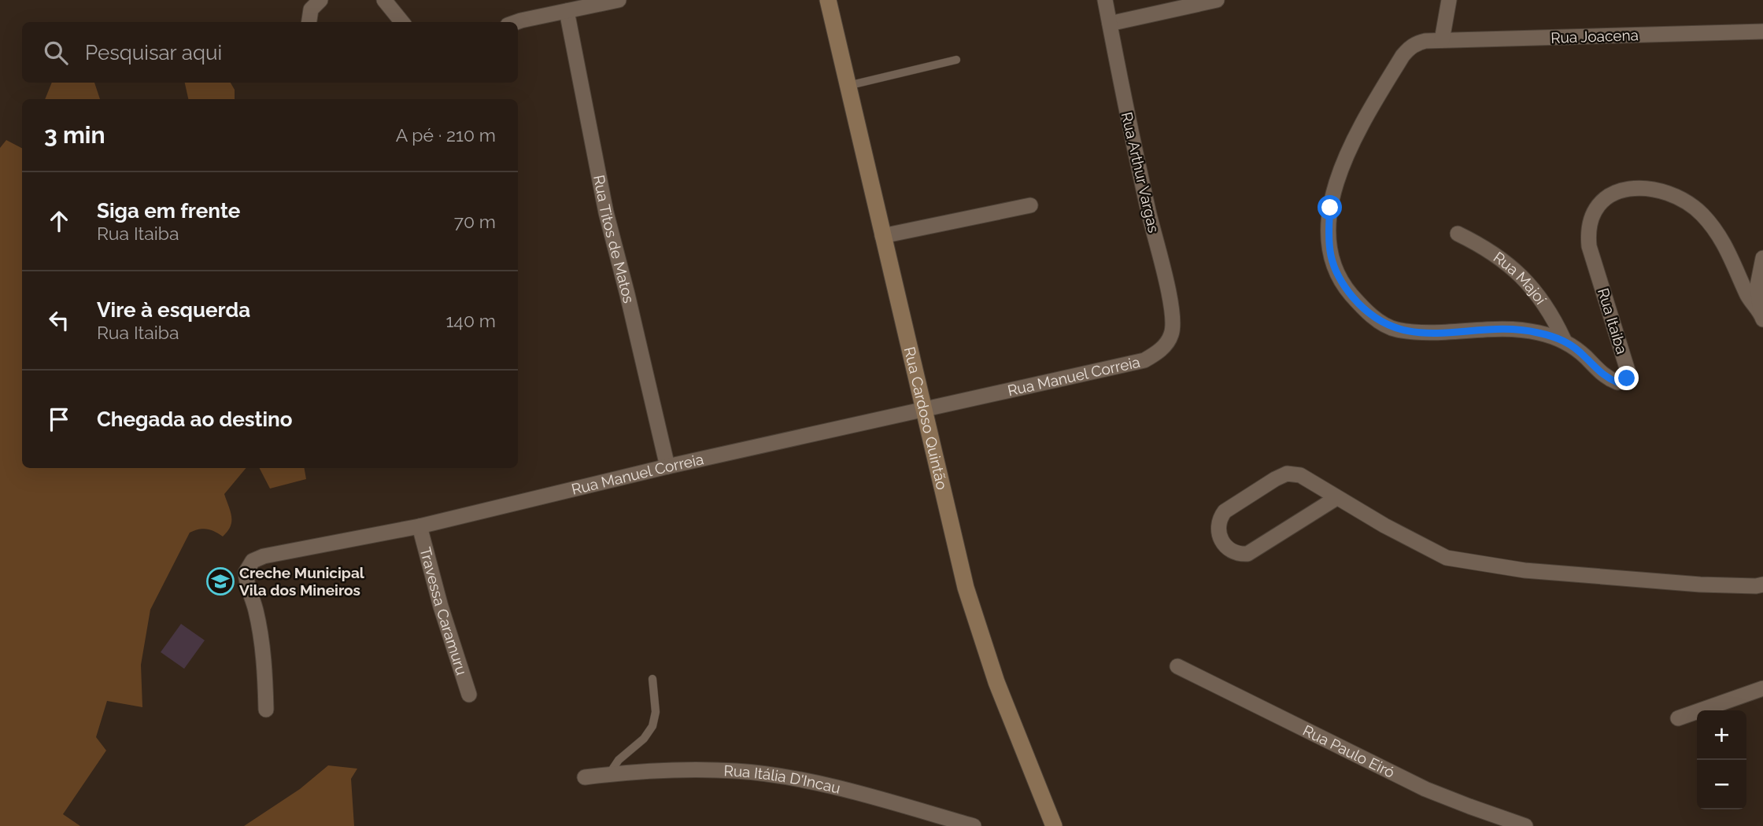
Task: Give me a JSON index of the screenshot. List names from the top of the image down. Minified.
{"streets":{"street":["Rua Joacena","Rua Arthur Vargas","Rua Titos de Matos","Rua Majoí","Rua Itaiba","Rua Manuel Correia","Rua Cardoso Quintão","Travessa Caramuru","Rua Paulo Eiró","Rua Itália D'Incau"]},"crossings":[["Rua Joacena","Rua Itaiba"],["Rua Arthur Vargas","Rua Manuel Correia"],["Rua Titos de Matos","Rua Manuel Correia"],["Rua Majoí","Rua Itaiba"],["Rua Manuel Correia","Rua Cardoso Quintão"],["Rua Manuel Correia","Travessa Caramuru"]],"places":{"school or university":["Creche Municipal Vila dos Mineiros"]},"page":{"search":"Pesquisar aqui","heading":["3 min","A pé · 210 m"],"list":[["Siga em frente","Rua Itaiba","70 m"],["Vire à esquerda","Rua Itaiba","140 m"],"Chegada ao destino"],"map_buttons":["+","−"]}}
